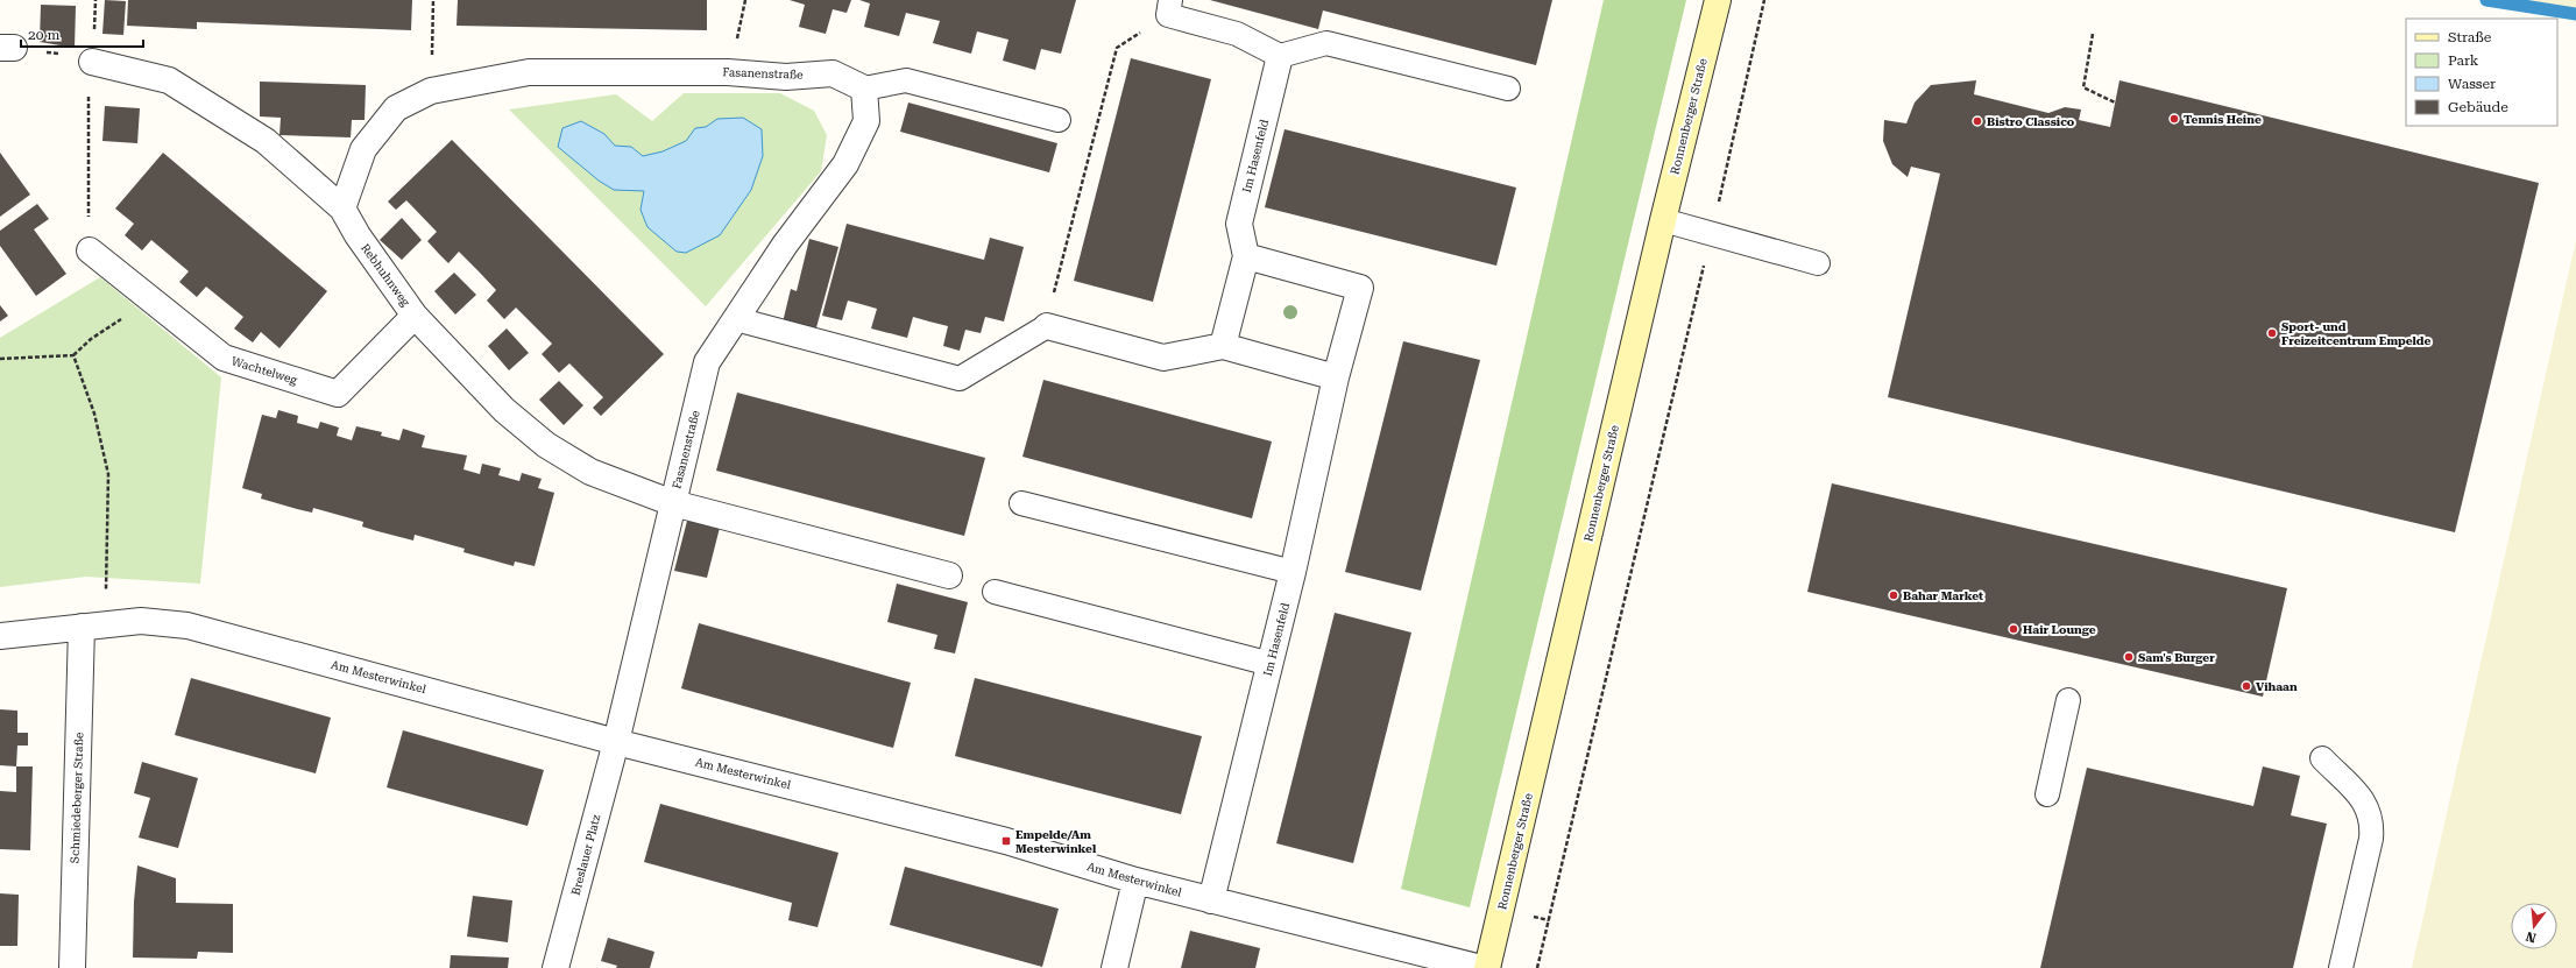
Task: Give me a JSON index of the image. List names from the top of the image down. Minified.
{"streets":{"street":["Fasanenstraße","Ronnenberger Straße","Im Hasenfeld","Rebhuhnweg","Wachtelweg","Am Mesterwinkel","Schmiedeberger Straße","Breslauer Platz"]},"crossings":[["Fasanenstraße","Rebhuhnweg"],["Fasanenstraße","Am Mesterwinkel"],["Fasanenstraße","Breslauer Platz"],["Im Hasenfeld","Am Mesterwinkel"],["Rebhuhnweg","Wachtelweg"],["Am Mesterwinkel","Schmiedeberger Straße"],["Am Mesterwinkel","Breslauer Platz"]],"places":{"other":["Tennis Heine","Bistro Classico","Sport- und Freizeitcentrum Empelde","Bahar Market","Hair Lounge","Sam's Burger","Vihaan"],"transit":["Empelde/Am Mesterwinkel"]},"legend":["Straße","Park","Wasser","Gebäude"],"scale_bar":"20 m","north":"bottom"}
